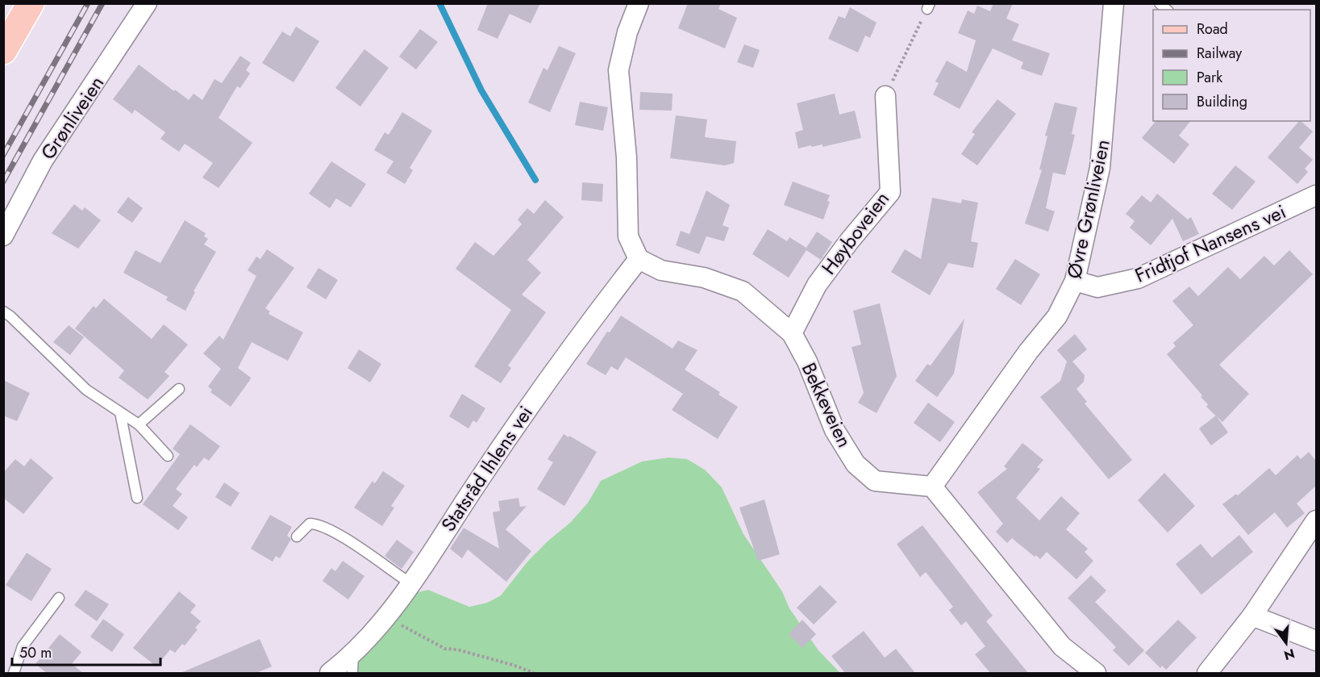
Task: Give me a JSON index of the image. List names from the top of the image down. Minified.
{"streets":{"street":["Grønliveien","Øvre Grønliveien","Høyboveien","Fridtjof Nansens vei","Bekkeveien","Statsråd Ihlens vei"]},"crossings":[["Øvre Grønliveien","Fridtjof Nansens vei"],["Øvre Grønliveien","Bekkeveien"],["Høyboveien","Bekkeveien"],["Bekkeveien","Statsråd Ihlens vei"]],"legend":["Road","Railway","Park","Building"],"scale_bar":"50 m","north":"bottom"}
